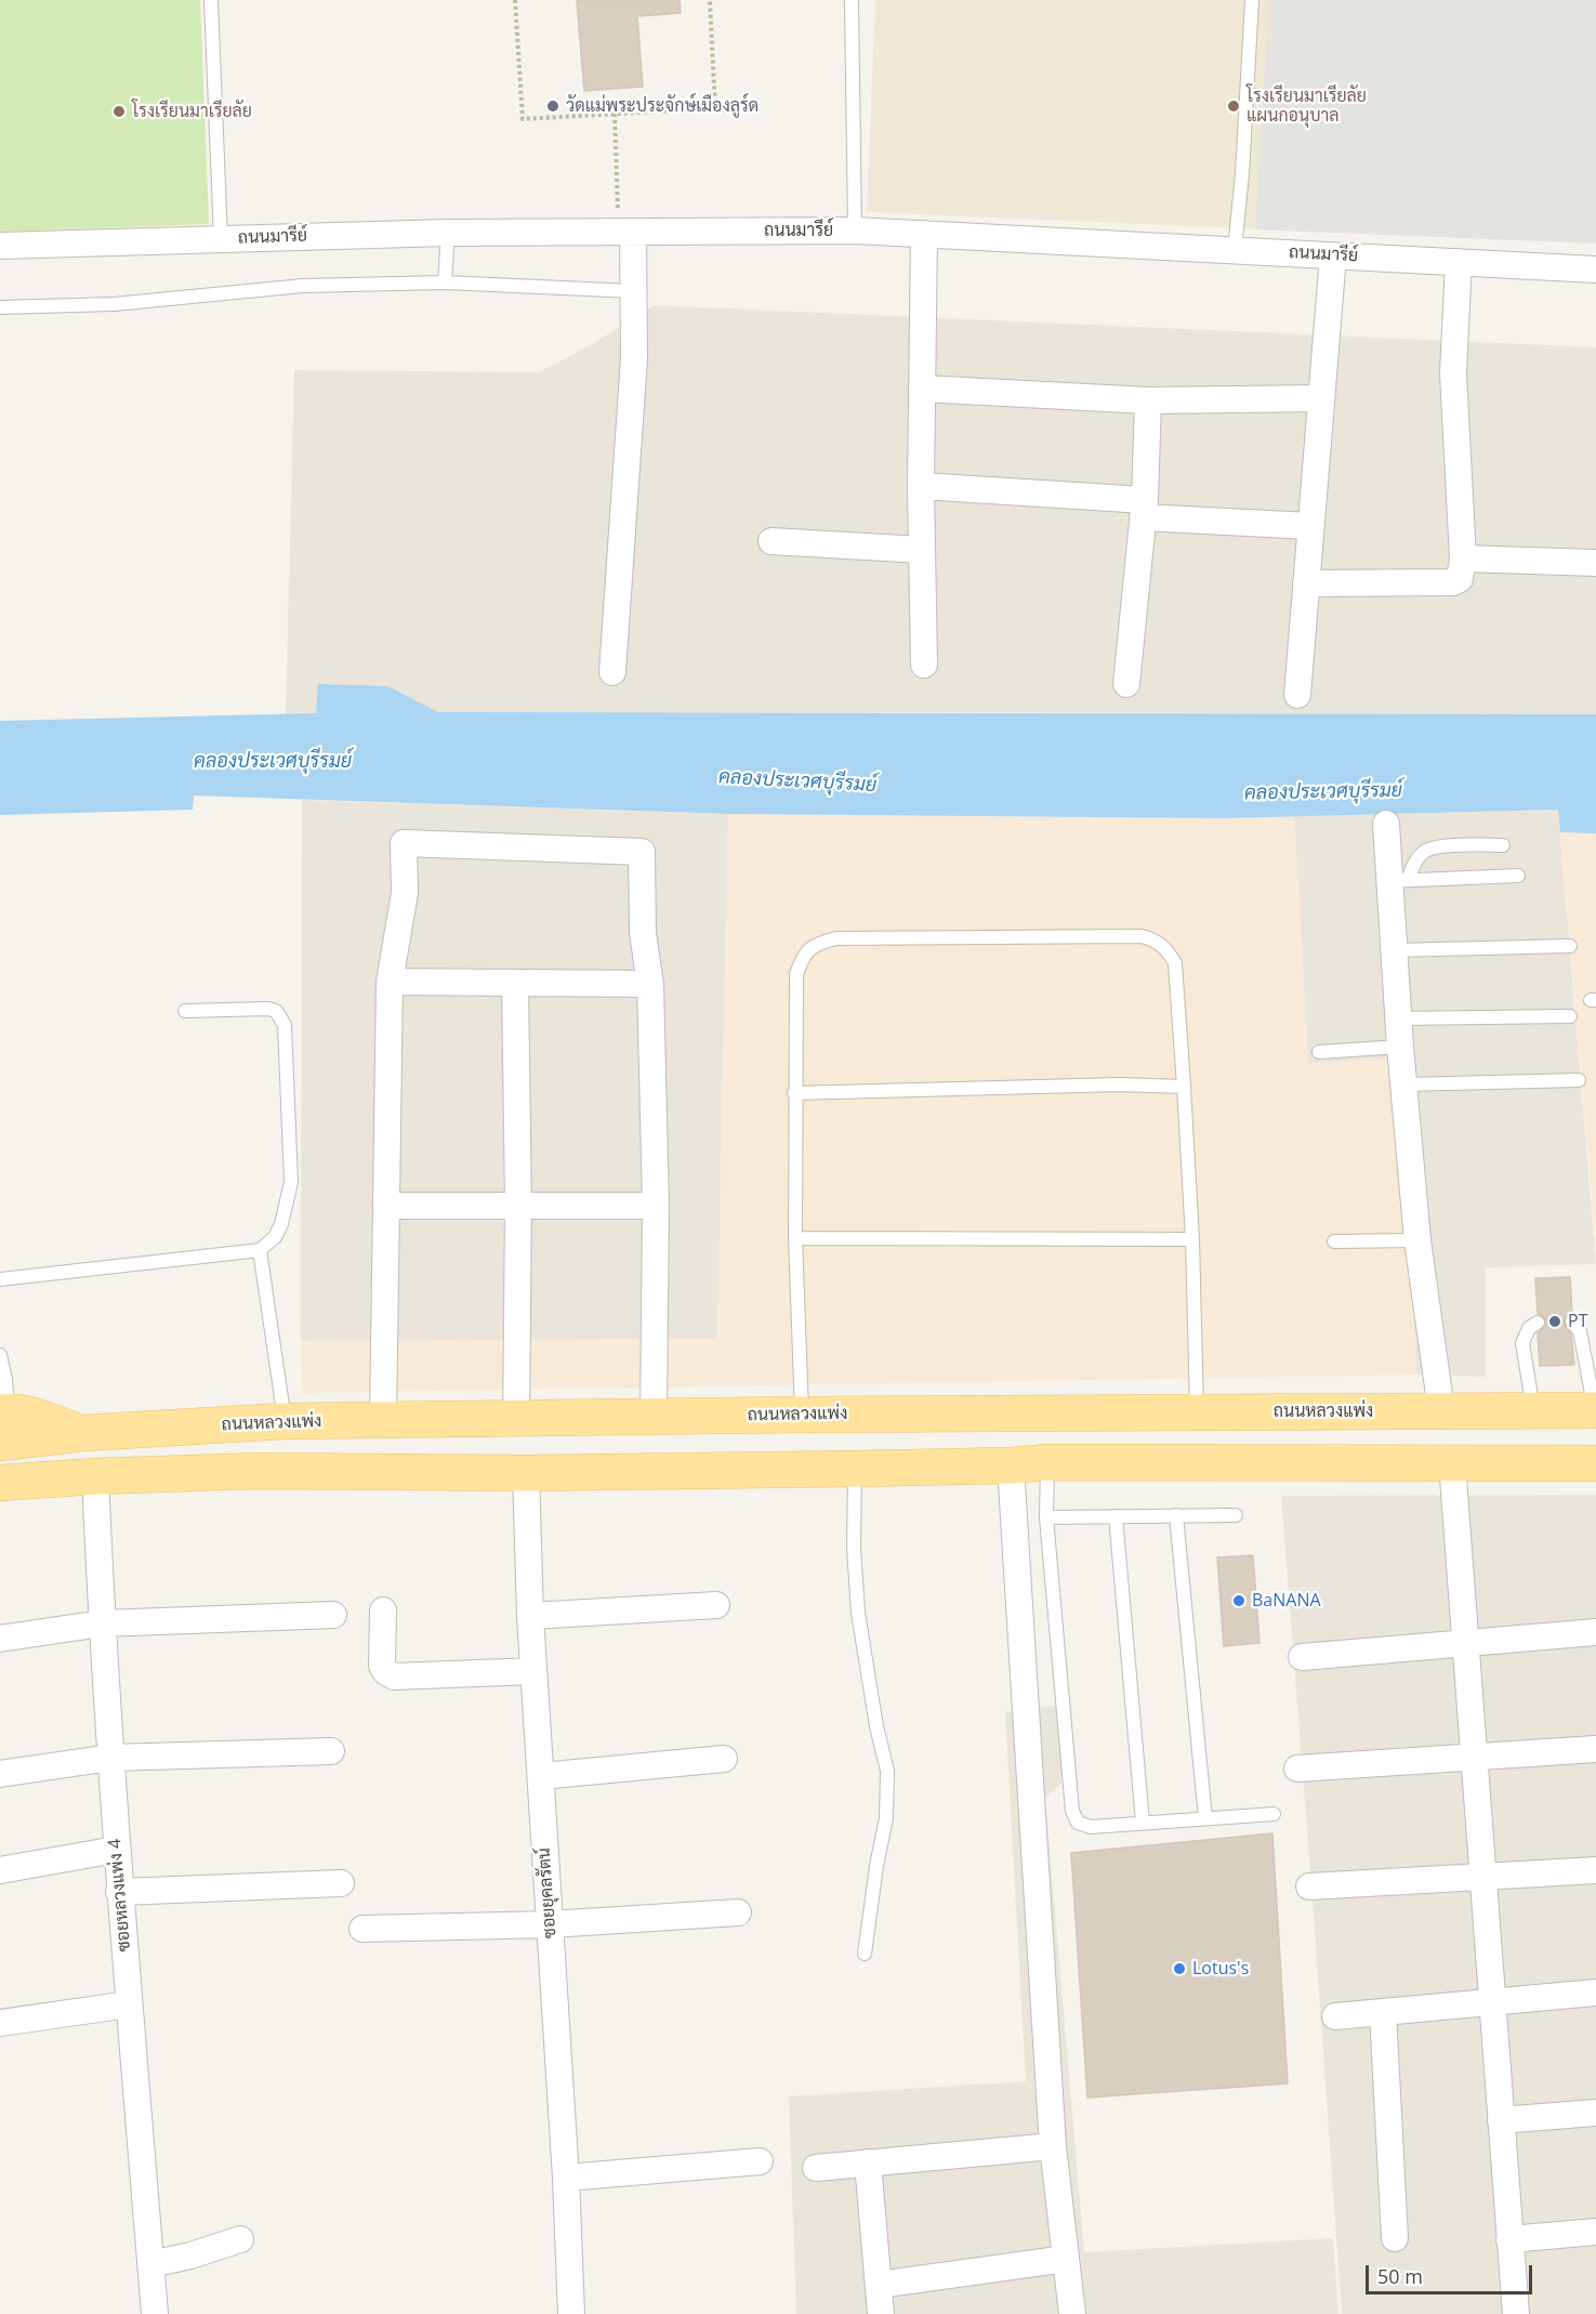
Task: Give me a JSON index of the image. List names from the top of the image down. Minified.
{"streets":{"main road":["ถนนหลวงแพ่ง"],"street":["ถนนมารีย์","ซอยยุคลรัตน์","ซอยหลวงแพ่ง 4"]},"water":["คลองประเวศบุรีรมย์"],"places":["วัดแม่พระประจักษ์เมืองลูร์ด","โรงเรียนมาเรียลัย แผนกอนุบาล","โรงเรียนมาเรียลัย","PT","BaNANA","Lotus's"],"scale_bar":"50 m"}
